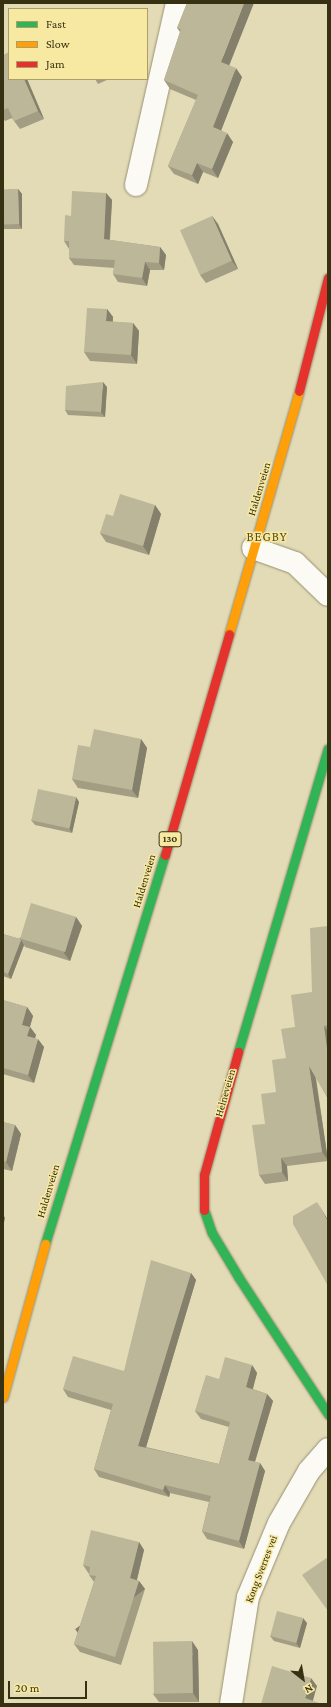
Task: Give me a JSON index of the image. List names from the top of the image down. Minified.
{"streets":{"main road":["Haldenveien","130","Helneveien"],"street":["Kong Sverres vei"]},"districts":["BEGBY"],"legend":["Fast","Slow","Jam"],"scale_bar":"20 m","north":"bottom right"}
